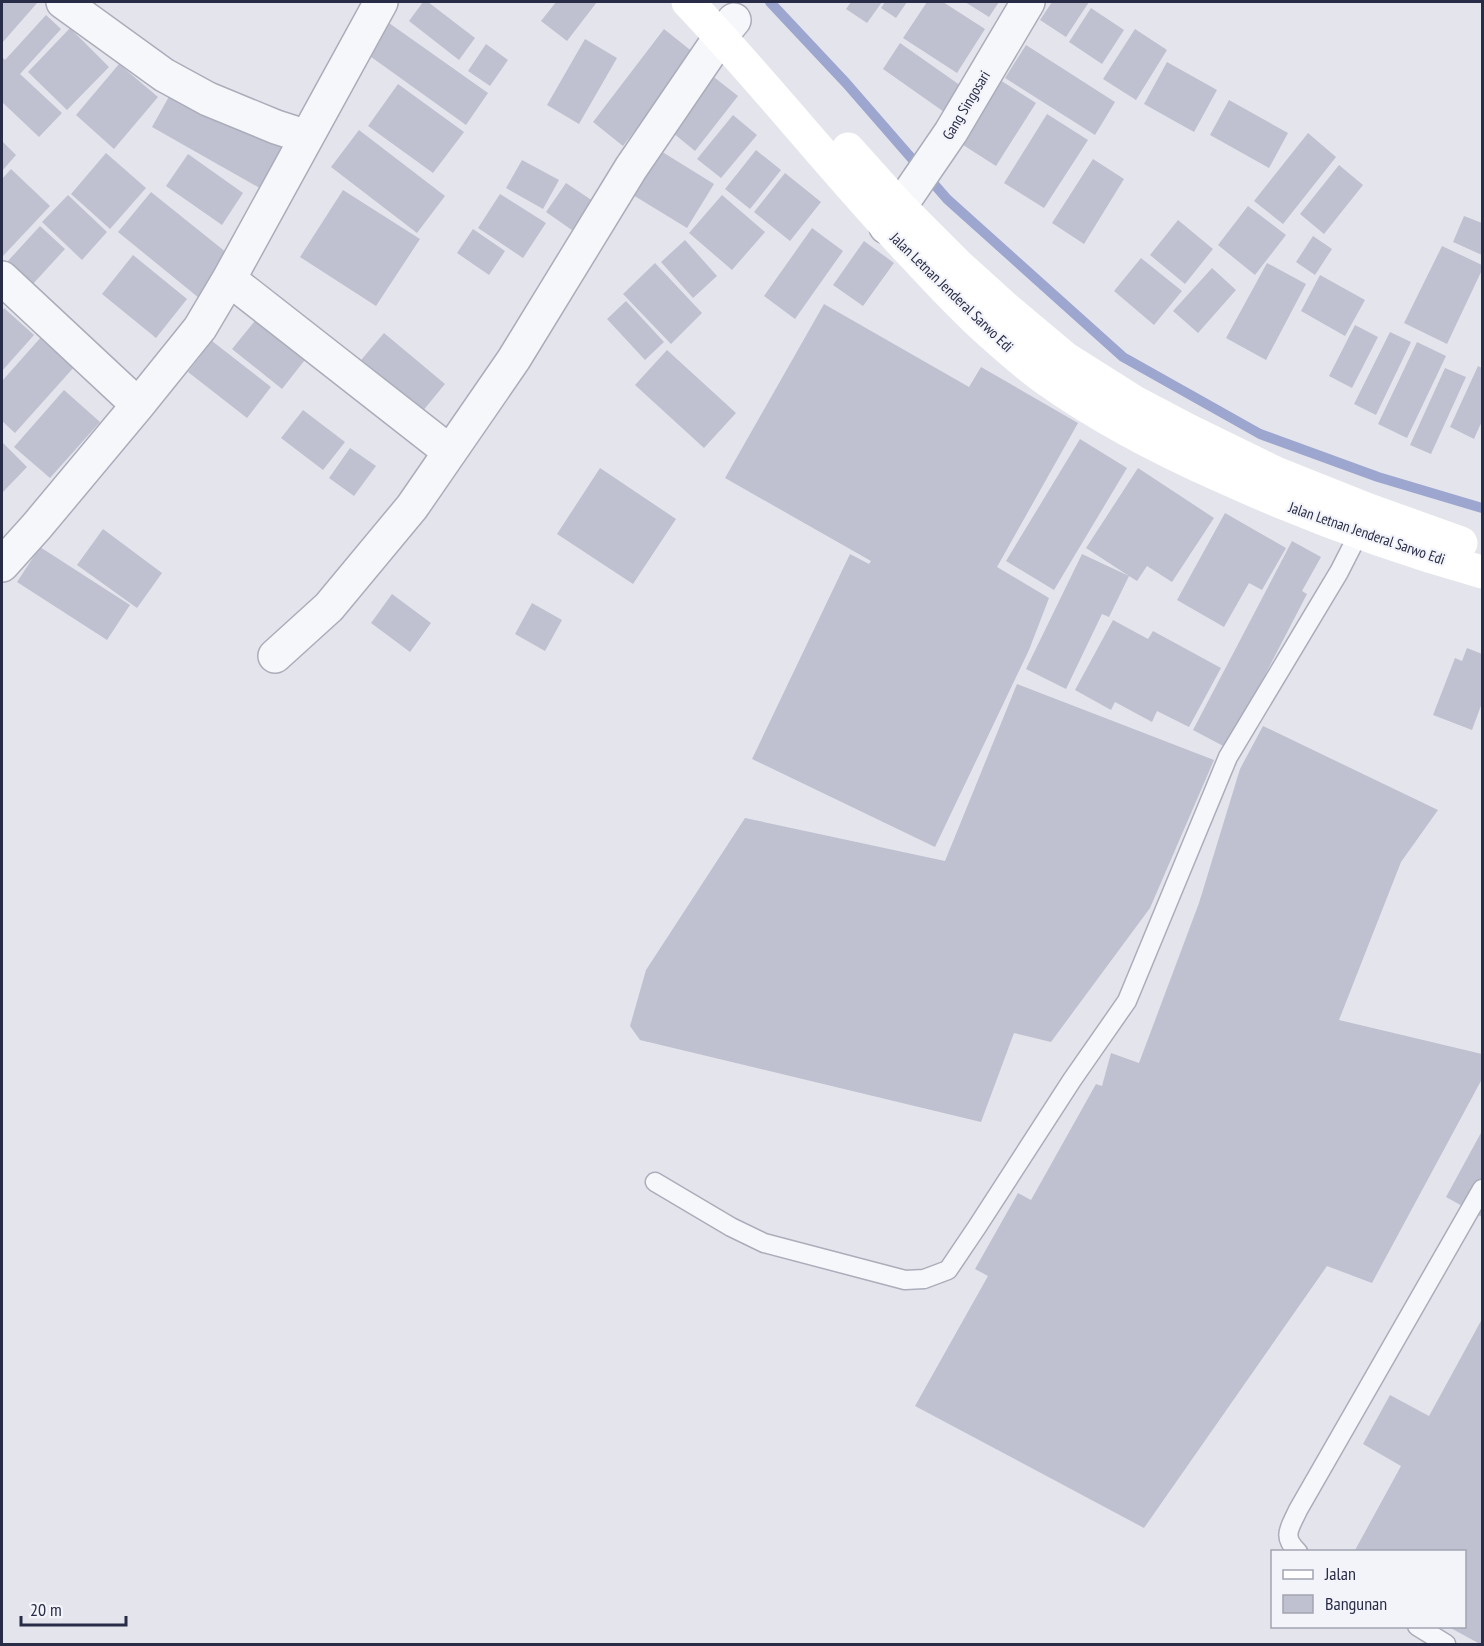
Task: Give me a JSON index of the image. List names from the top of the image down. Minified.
{"streets":{"main road":["Jalan Letnan Jenderal Sarwo Edi"],"street":["Gang Singosari"]},"crossings":[["Gang Singosari","Jalan Letnan Jenderal Sarwo Edi"]],"legend":["Jalan","Bangunan"],"scale_bar":"20 m"}
